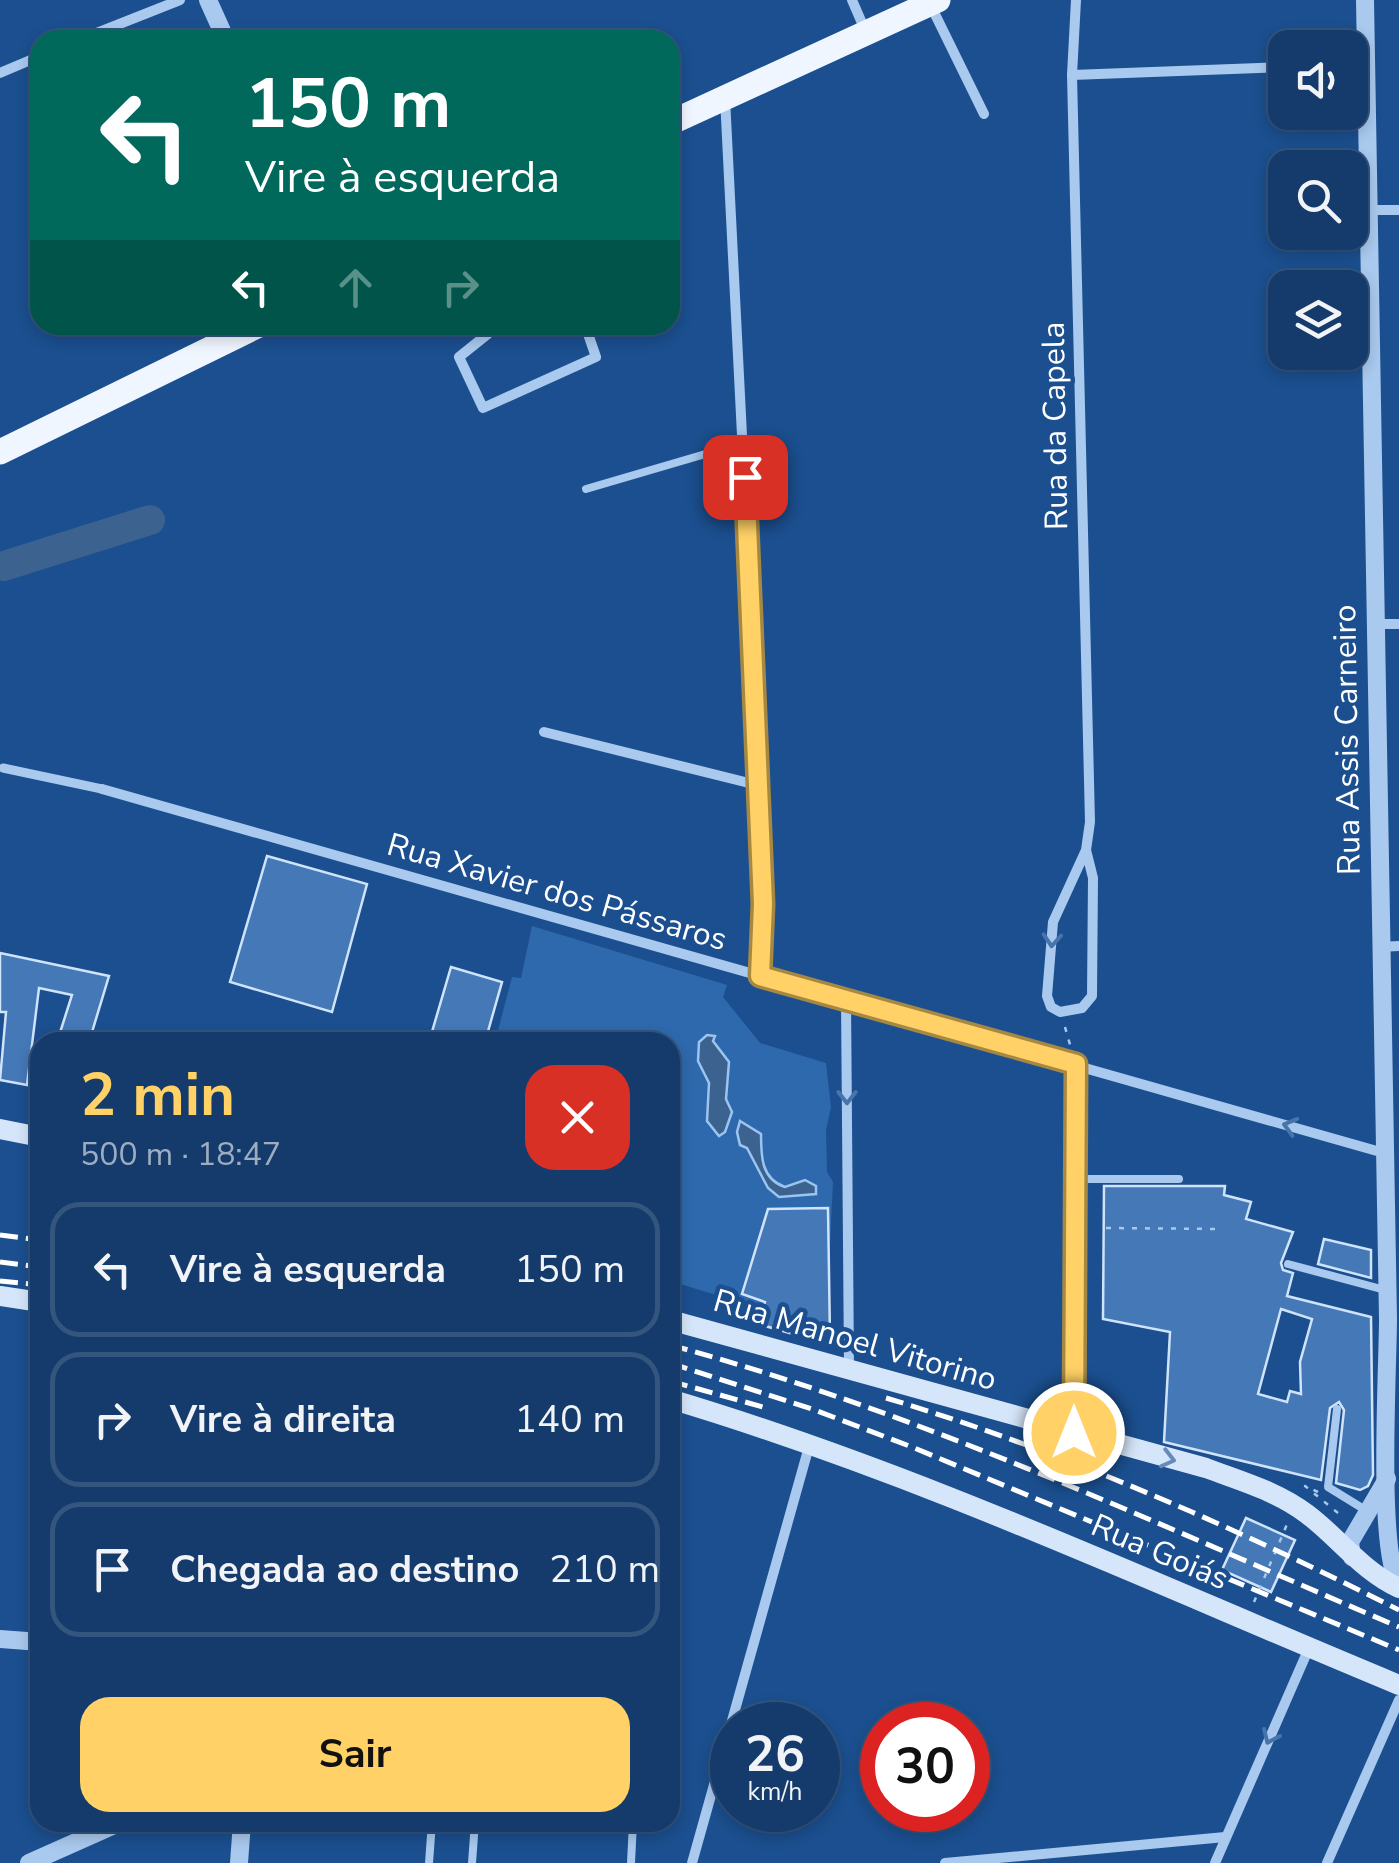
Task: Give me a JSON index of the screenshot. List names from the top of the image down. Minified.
{"streets":{"main road":["Rua Manoel Vitorino","Rua Goiás"],"street":["Rua da Capela","Rua Assis Carneiro","Rua Xavier dos Pássaros"]},"crossings":[["Rua Assis Carneiro","Rua Xavier dos Pássaros"],["Rua Assis Carneiro","Rua Manoel Vitorino"]],"one_way":["Rua Manoel Vitorino"],"page":{"turn":["150 m","Vire à esquerda"],"heading":["2 min","500 m · 18:47"],"list":[{"name":"Vire à esquerda","value":"150 m"},{"name":"Vire à direita","value":"140 m"},{"name":"Chegada ao destino","value":"210 m"}],"buttons":"Sair","speed":"26 km/h","limit":"30"}}
